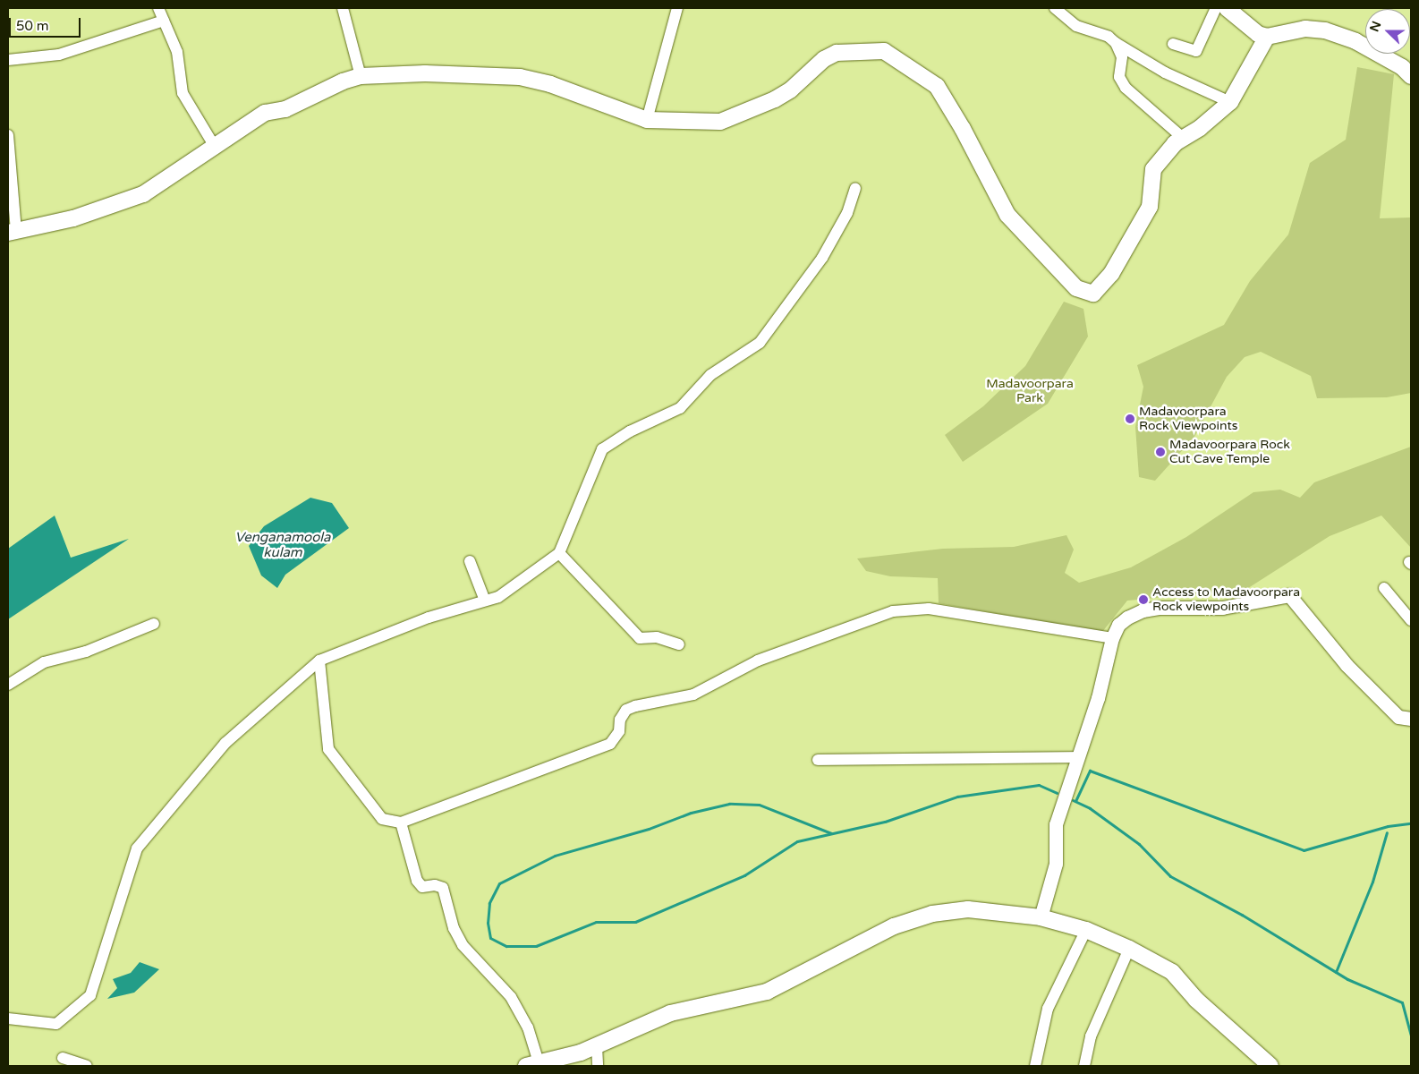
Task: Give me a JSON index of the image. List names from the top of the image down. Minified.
{"water":["Venganamoola kulam"],"parks":["Madavoorpara Park"],"places":["Madavoorpara Rock Viewpoints","Madavoorpara Rock Cut Cave Temple","Access to Madavoorpara Rock viewpoints"],"scale_bar":"50 m","north":"left"}
